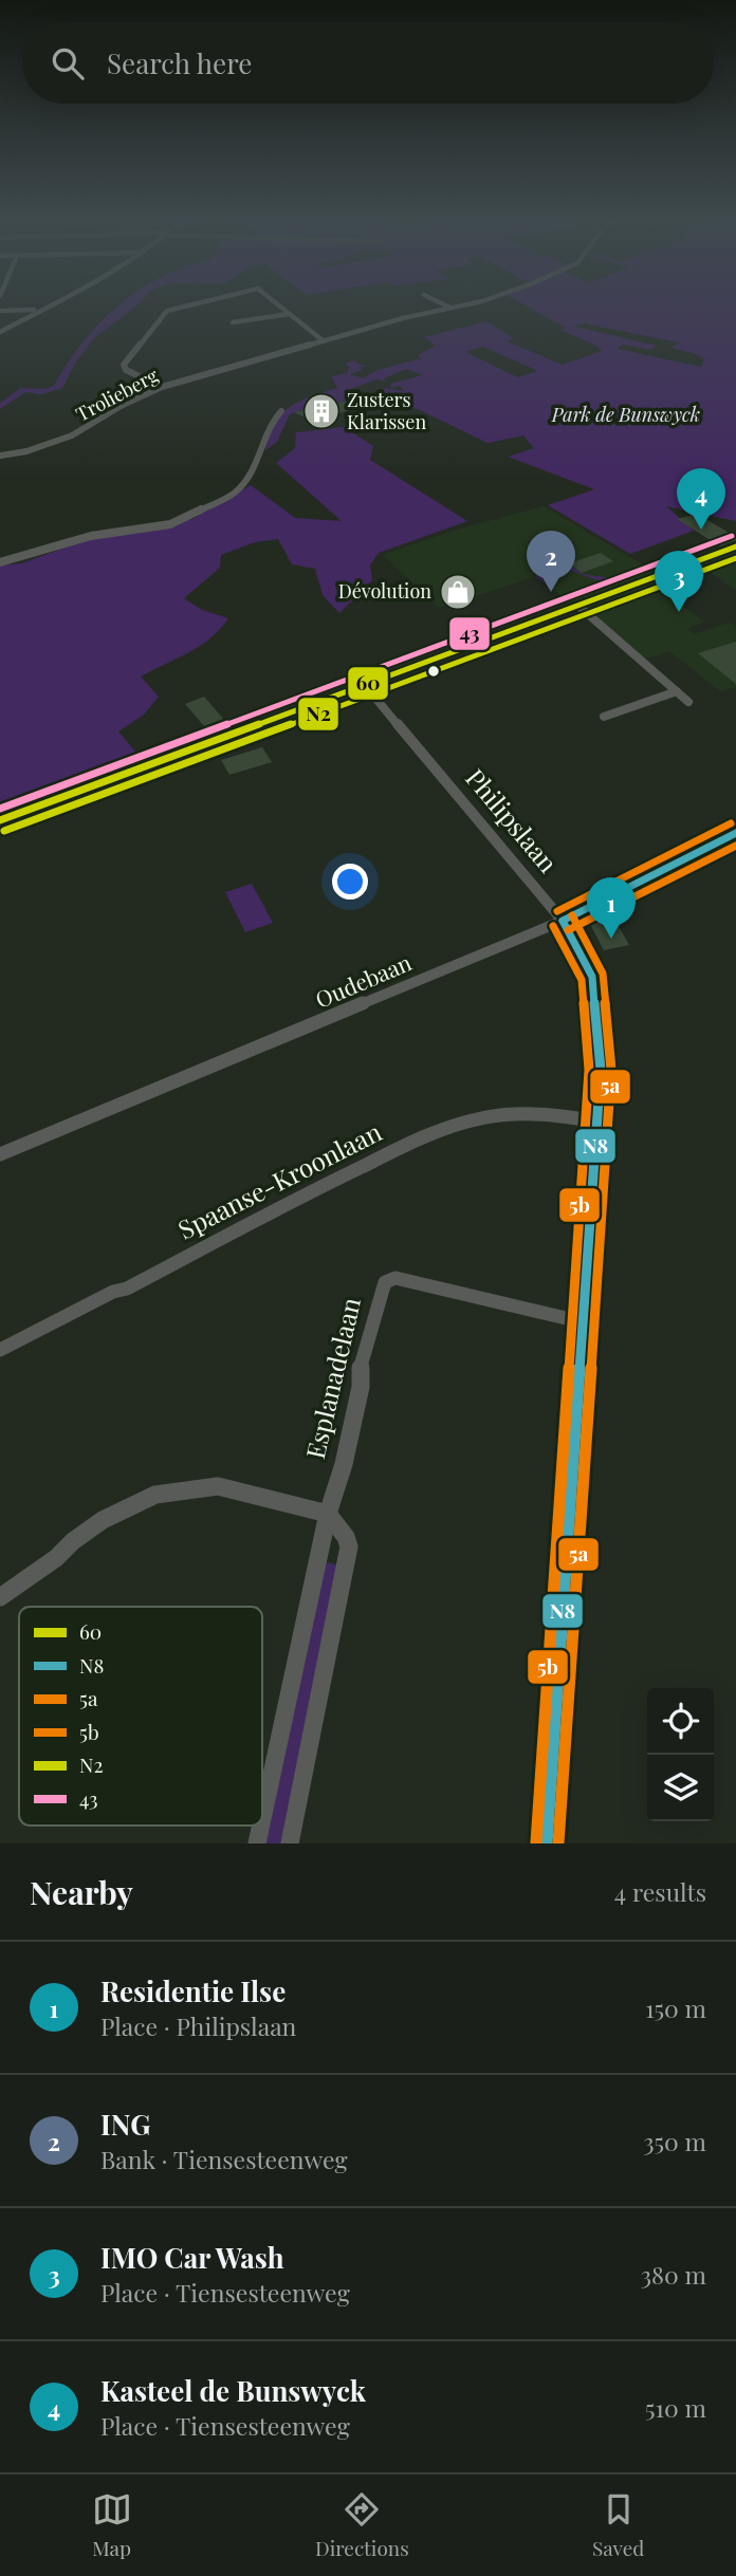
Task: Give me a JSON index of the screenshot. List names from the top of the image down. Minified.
{"streets":{"street":["Trolieberg","Philipslaan","Oudebaan","Spaanse-Kroonlaan","Esplanadelaan"]},"crossings":[["Philipslaan","Oudebaan"],["Philipslaan","Spaanse-Kroonlaan"],["Philipslaan","Esplanadelaan"]],"parks":["Park de Bunswyck"],"places":{"building":["Zusters Klarissen"],"shop":["Dévolution"]},"lines":["transit line 43","transit line 60","transit line N2","transit line 5b","transit line N8","transit line 5a"],"legend":["60","N8","5a","5b","N2","43"],"page":{"search":"Search here","pins":["4","2","3","1"],"heading":["Nearby","4 results"],"list":[{"mark":"1","name":"Residentie Ilse","note":"Place · Philipslaan","value":"150 m"},{"mark":"2","name":"ING","note":"Bank · Tiensesteenweg","value":"350 m"},{"mark":"3","name":"IMO Car Wash","note":"Place · Tiensesteenweg","value":"380 m"},{"mark":"4","name":"Kasteel de Bunswyck","note":"Place · Tiensesteenweg","value":"510 m"}],"nav":["Map","Directions","Saved"]}}
